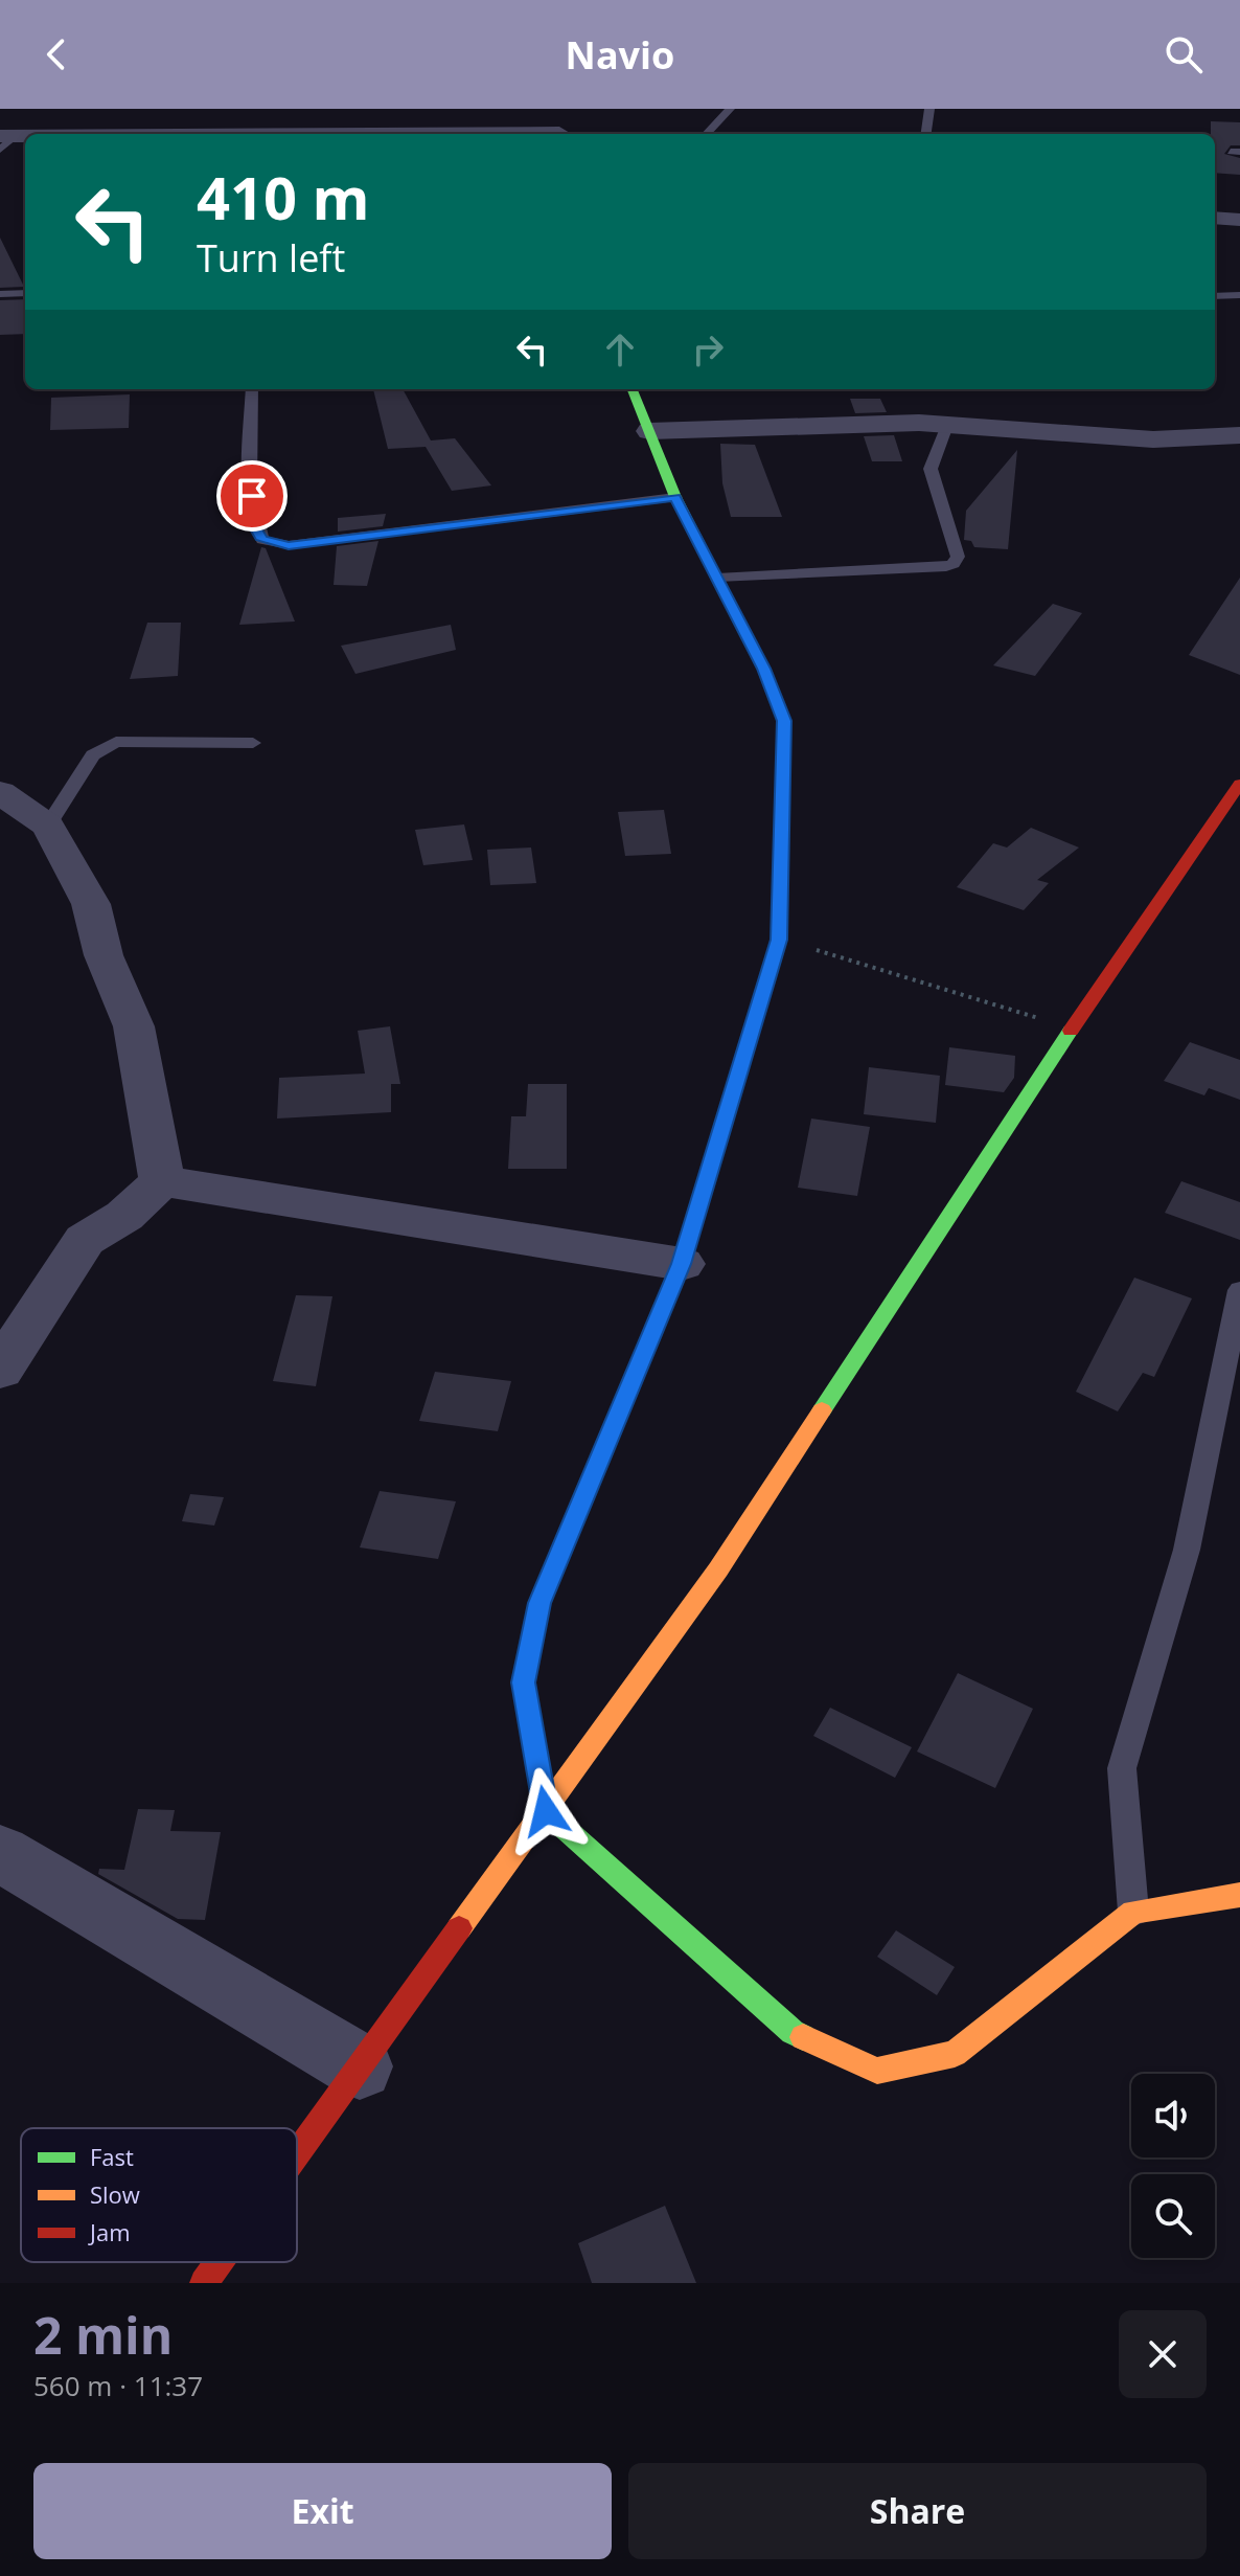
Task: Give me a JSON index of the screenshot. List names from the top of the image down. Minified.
{"legend":["Fast","Slow","Jam"],"page":{"header":"Navio","turn":["410 m","Turn left"],"heading":["2 min","560 m · 11:37"],"buttons":["Exit","Share"]}}
